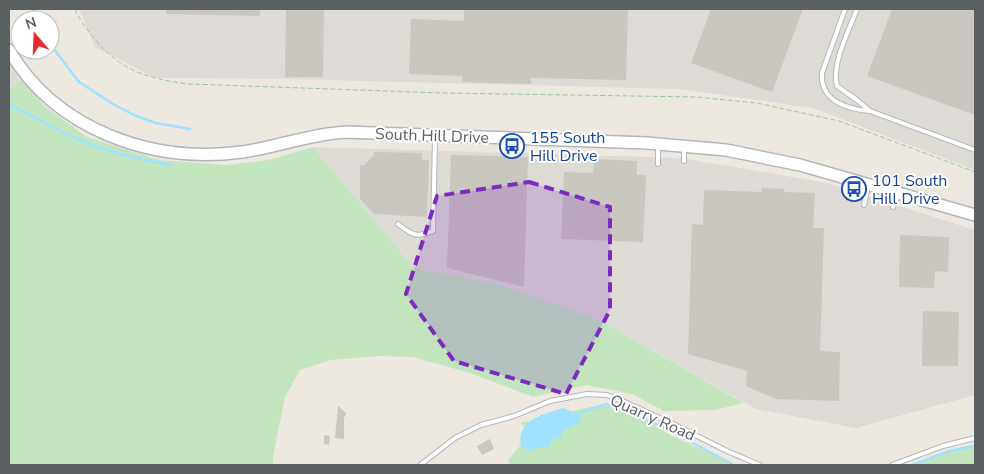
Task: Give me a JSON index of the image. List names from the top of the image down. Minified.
{"streets":{"street":["South Hill Drive"],"lane":["Quarry Road"]},"places":{"bus stop":["155 South Hill Drive","101 South Hill Drive"]},"north":"top"}
